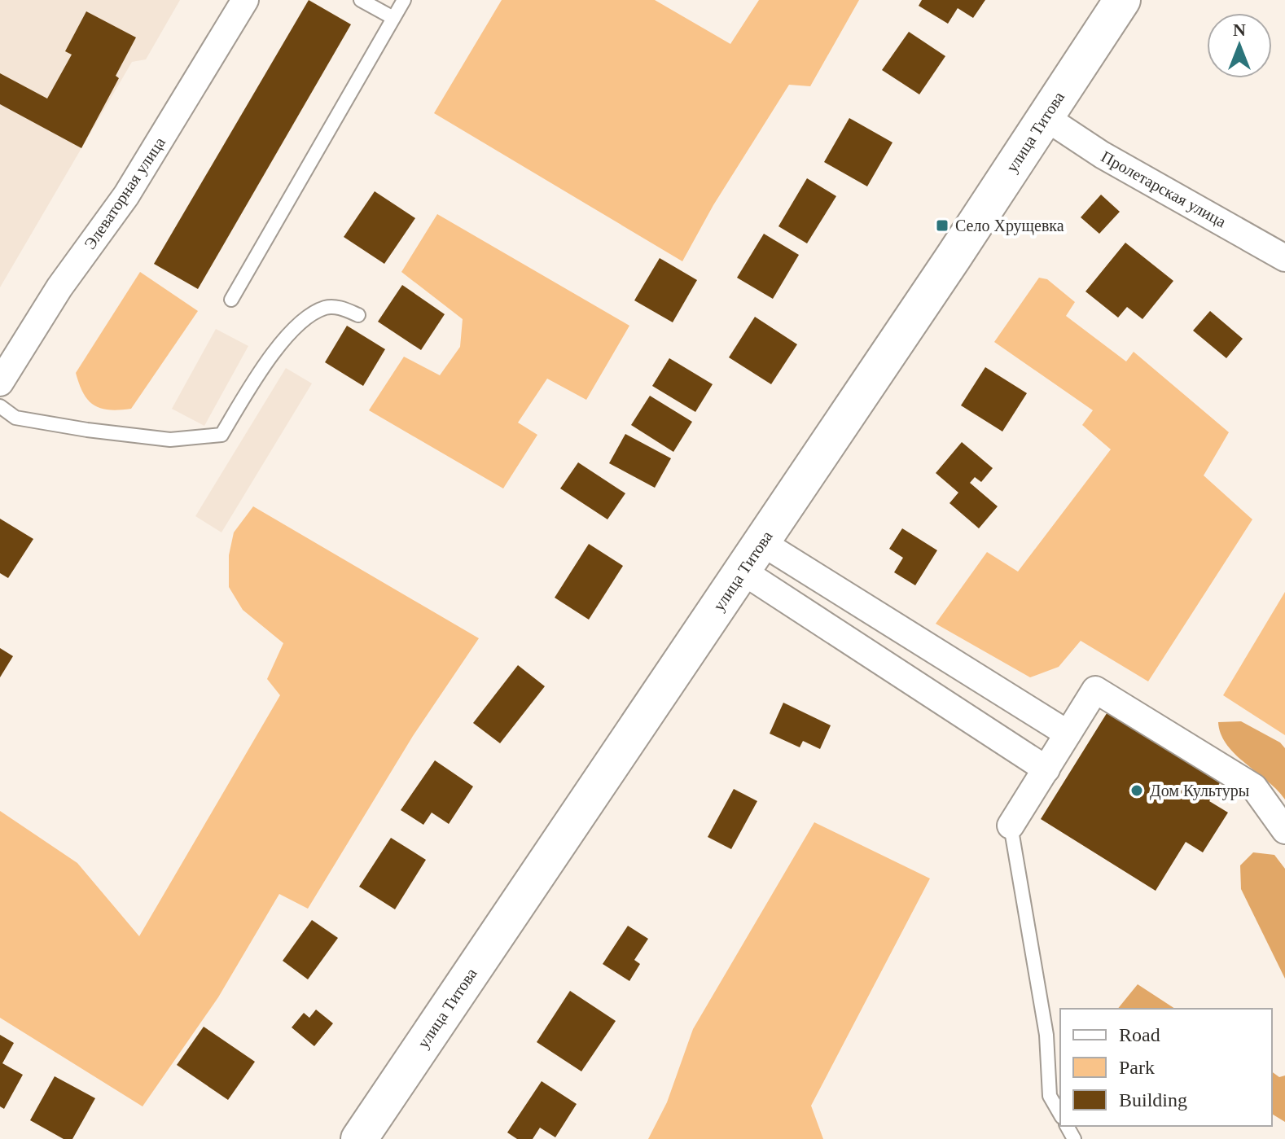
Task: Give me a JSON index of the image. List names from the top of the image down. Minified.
{"streets":{"main road":["улица Титова"],"street":["Пролетарская улица","Элеваторная улица"]},"crossings":[["улица Титова","Пролетарская улица"]],"places":{"transit":["Село Хрущевка"],"other":["Дом Культуры"]},"legend":["Road","Park","Building"],"north":"top"}
